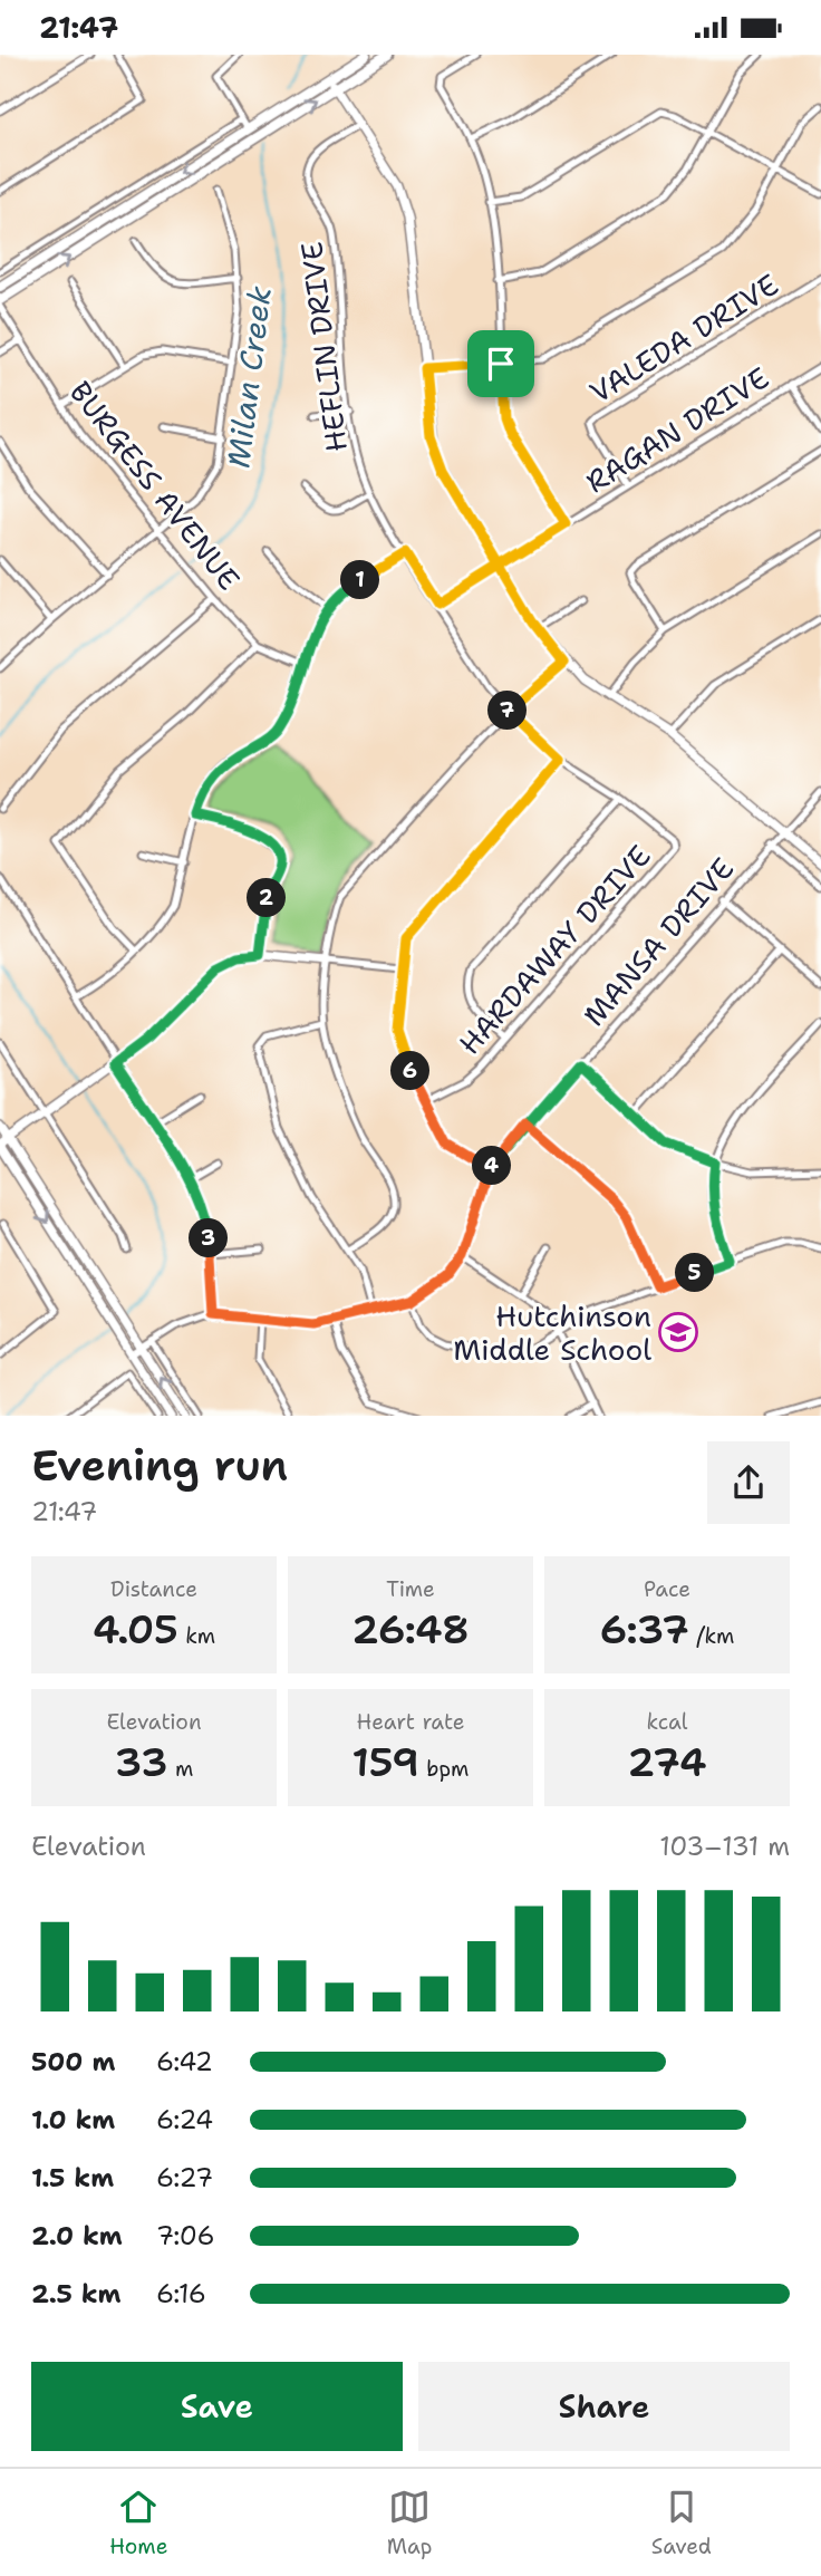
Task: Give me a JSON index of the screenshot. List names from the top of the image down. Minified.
{"streets":{"street":["VALEDA DRIVE","HEFLIN DRIVE","RAGAN DRIVE","BURGESS AVENUE","MANSA DRIVE","HARDAWAY DRIVE"]},"crossings":[["VALEDA DRIVE","RAGAN DRIVE"],["HEFLIN DRIVE","RAGAN DRIVE"],["HEFLIN DRIVE","HARDAWAY DRIVE"]],"water":["Milan Creek"],"places":{"school or university":["Hutchinson Middle School"]},"page":{"status":"21:47","pins":["1","7","2","6","4","3","5"],"heading":["Evening run","21:47"],"stats":[["Distance","4.05 km"],["Time","26:48"],["Pace","6:37 /km"],["Elevation","33 m"],["Heart rate","159 bpm"],["kcal","274"]],"chart":["Elevation","103–131 m"],"list":[{"name":"500 m","note":"6:42"},{"name":"1.0 km","note":"6:24"},{"name":"1.5 km","note":"6:27"},{"name":"2.0 km","note":"7:06"},{"name":"2.5 km","note":"6:16"}],"buttons":["Save","Share"],"tabs":["Home","Map","Saved"]}}
